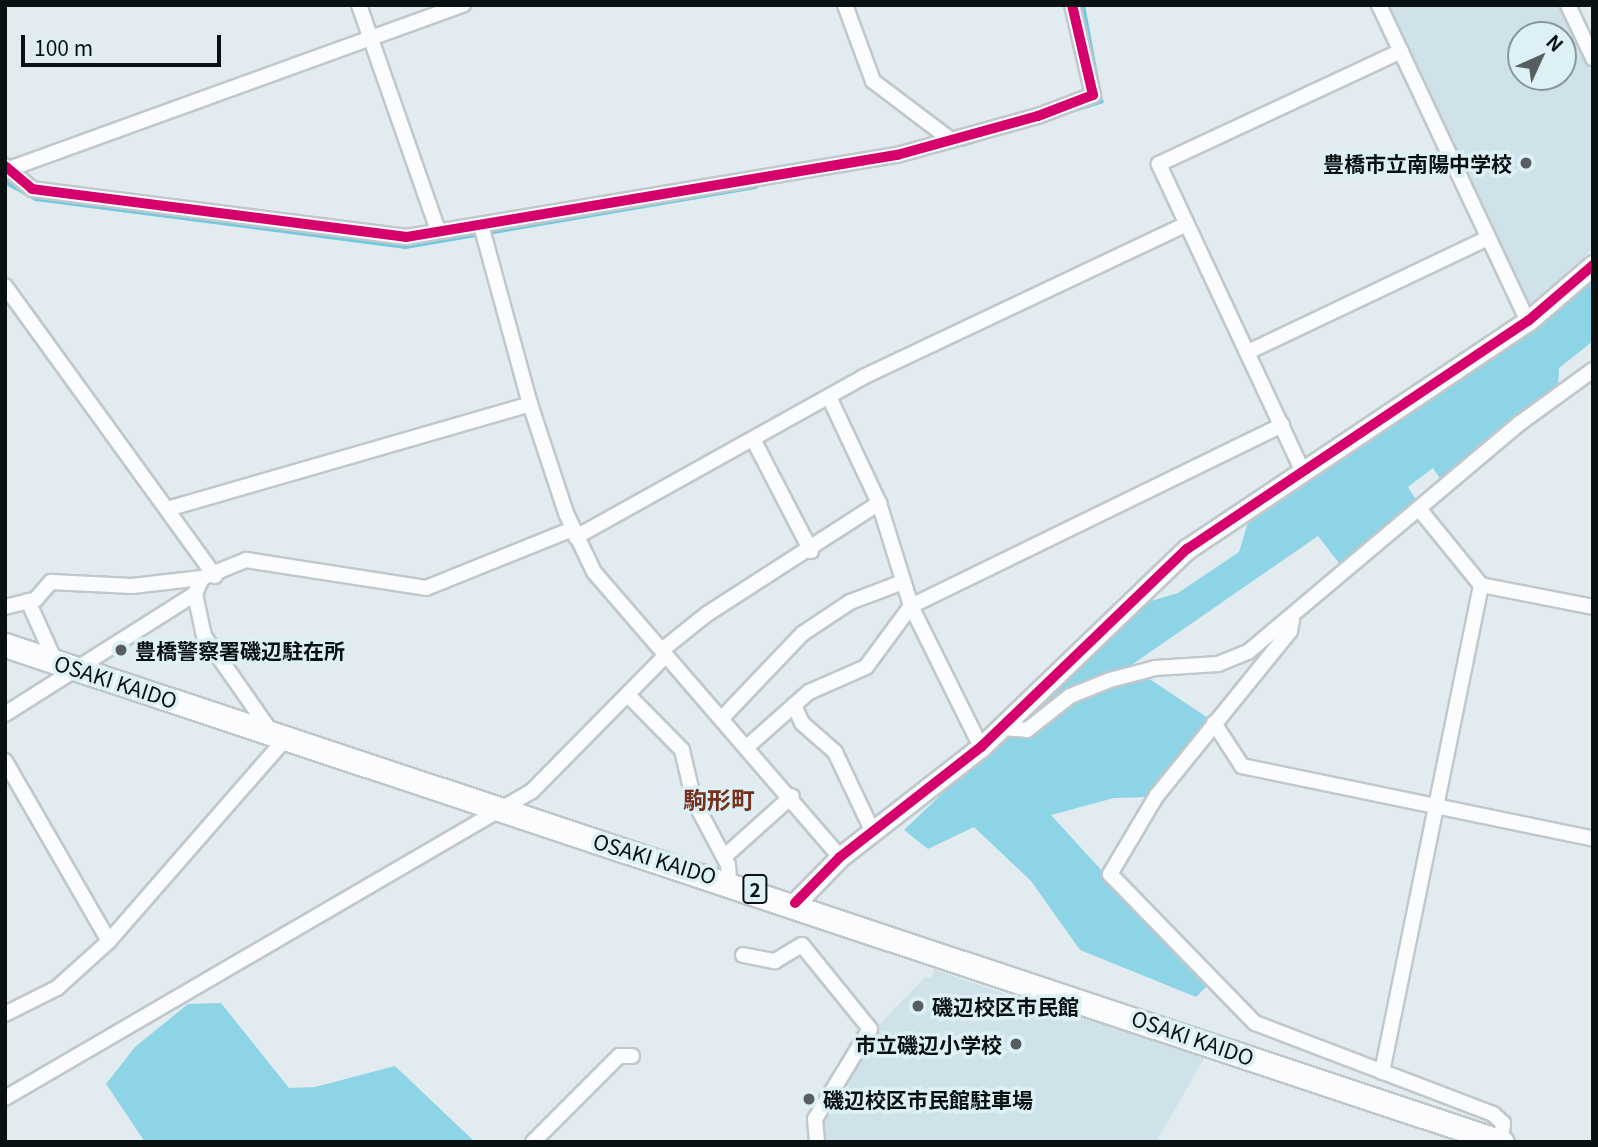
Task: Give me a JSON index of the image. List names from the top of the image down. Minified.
{"streets":{"main road":["OSAKI KAIDO","2"]},"districts":["駒形町"],"places":["豊橋市立南陽中学校","豊橋警察署磯辺駐在所","磯辺校区市民館","市立磯辺小学校","磯辺校区市民館駐車場"],"scale_bar":"100 m","north":"top right"}
